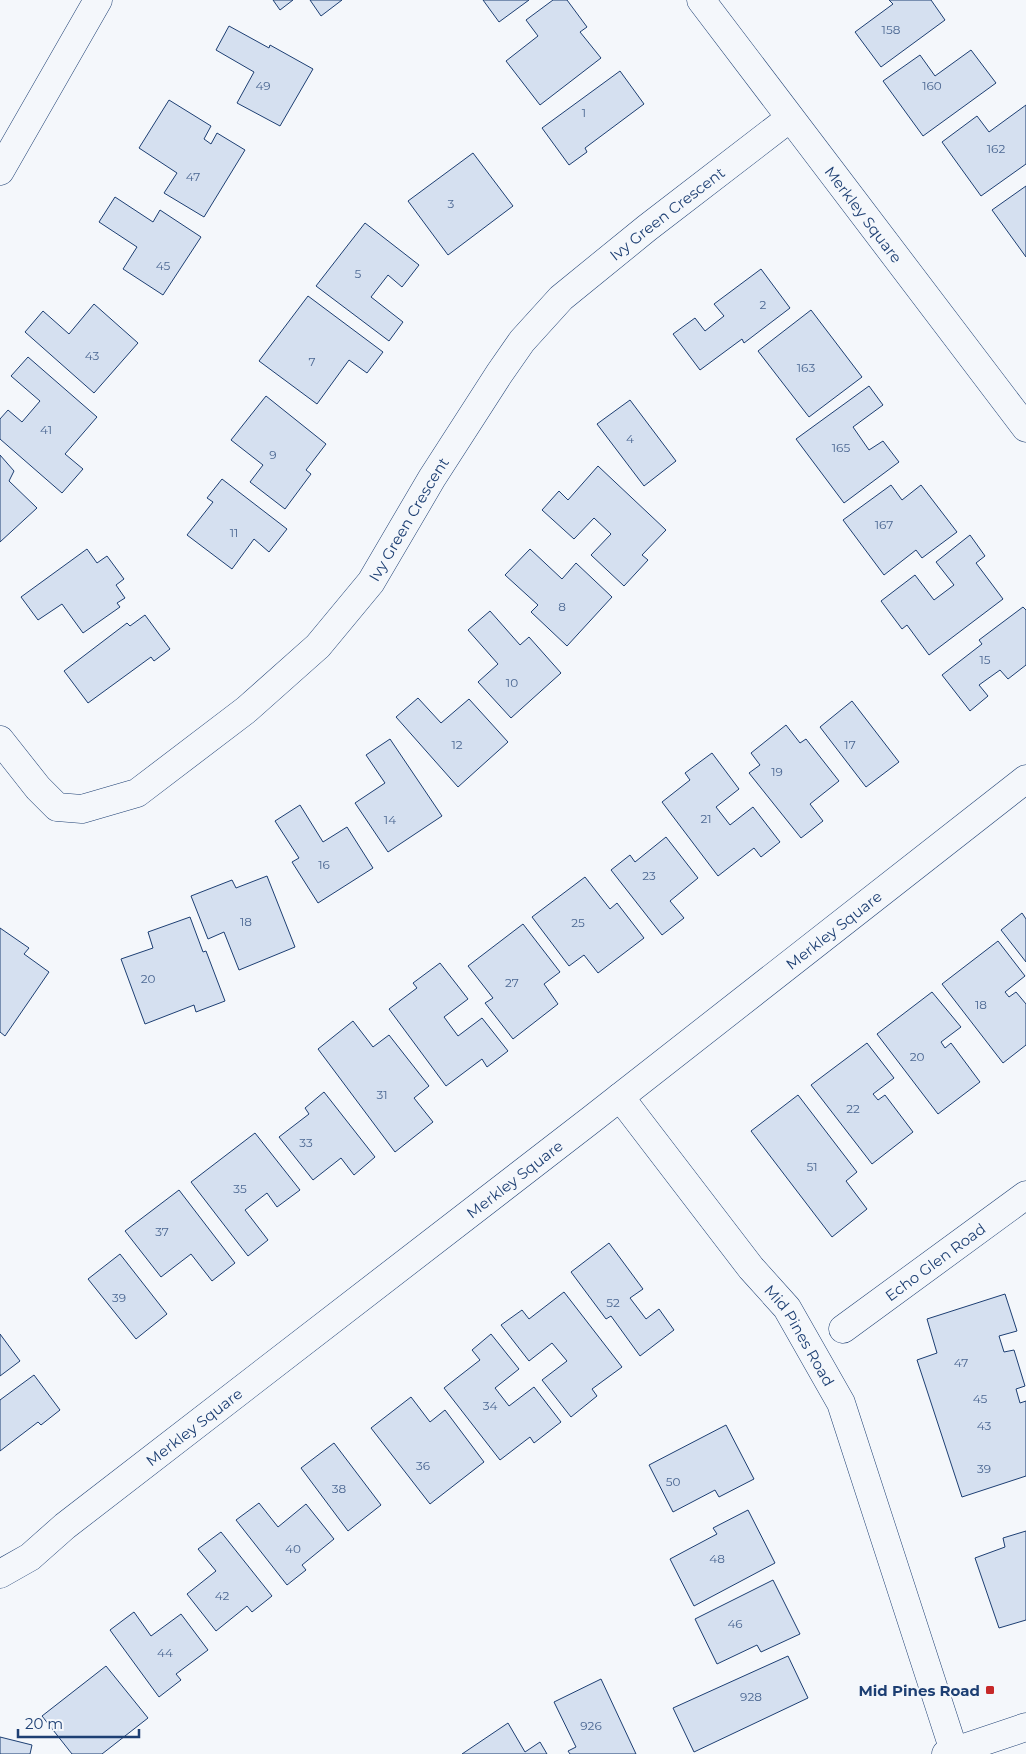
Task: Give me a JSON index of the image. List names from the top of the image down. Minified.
{"streets":{"street":["Ivy Green Crescent","Merkley Square","Echo Glen Road","Mid Pines Road"]},"crossings":[["Ivy Green Crescent","Merkley Square"],["Merkley Square","Mid Pines Road"]],"places":{"transit":["Mid Pines Road"]},"house_numbers":["158","49","160","1","162","47","3","45","5","2","43","7","163","41","4","165","9","167","11","8","15","10","12","17","19","21","14","16","23","18","25","20","27","18","20","31","22","33","51","35","37","39","52","47","45","34","43","36","39","50","38","40","48","42","46","44","928","926"],"scale_bar":"20 m"}
